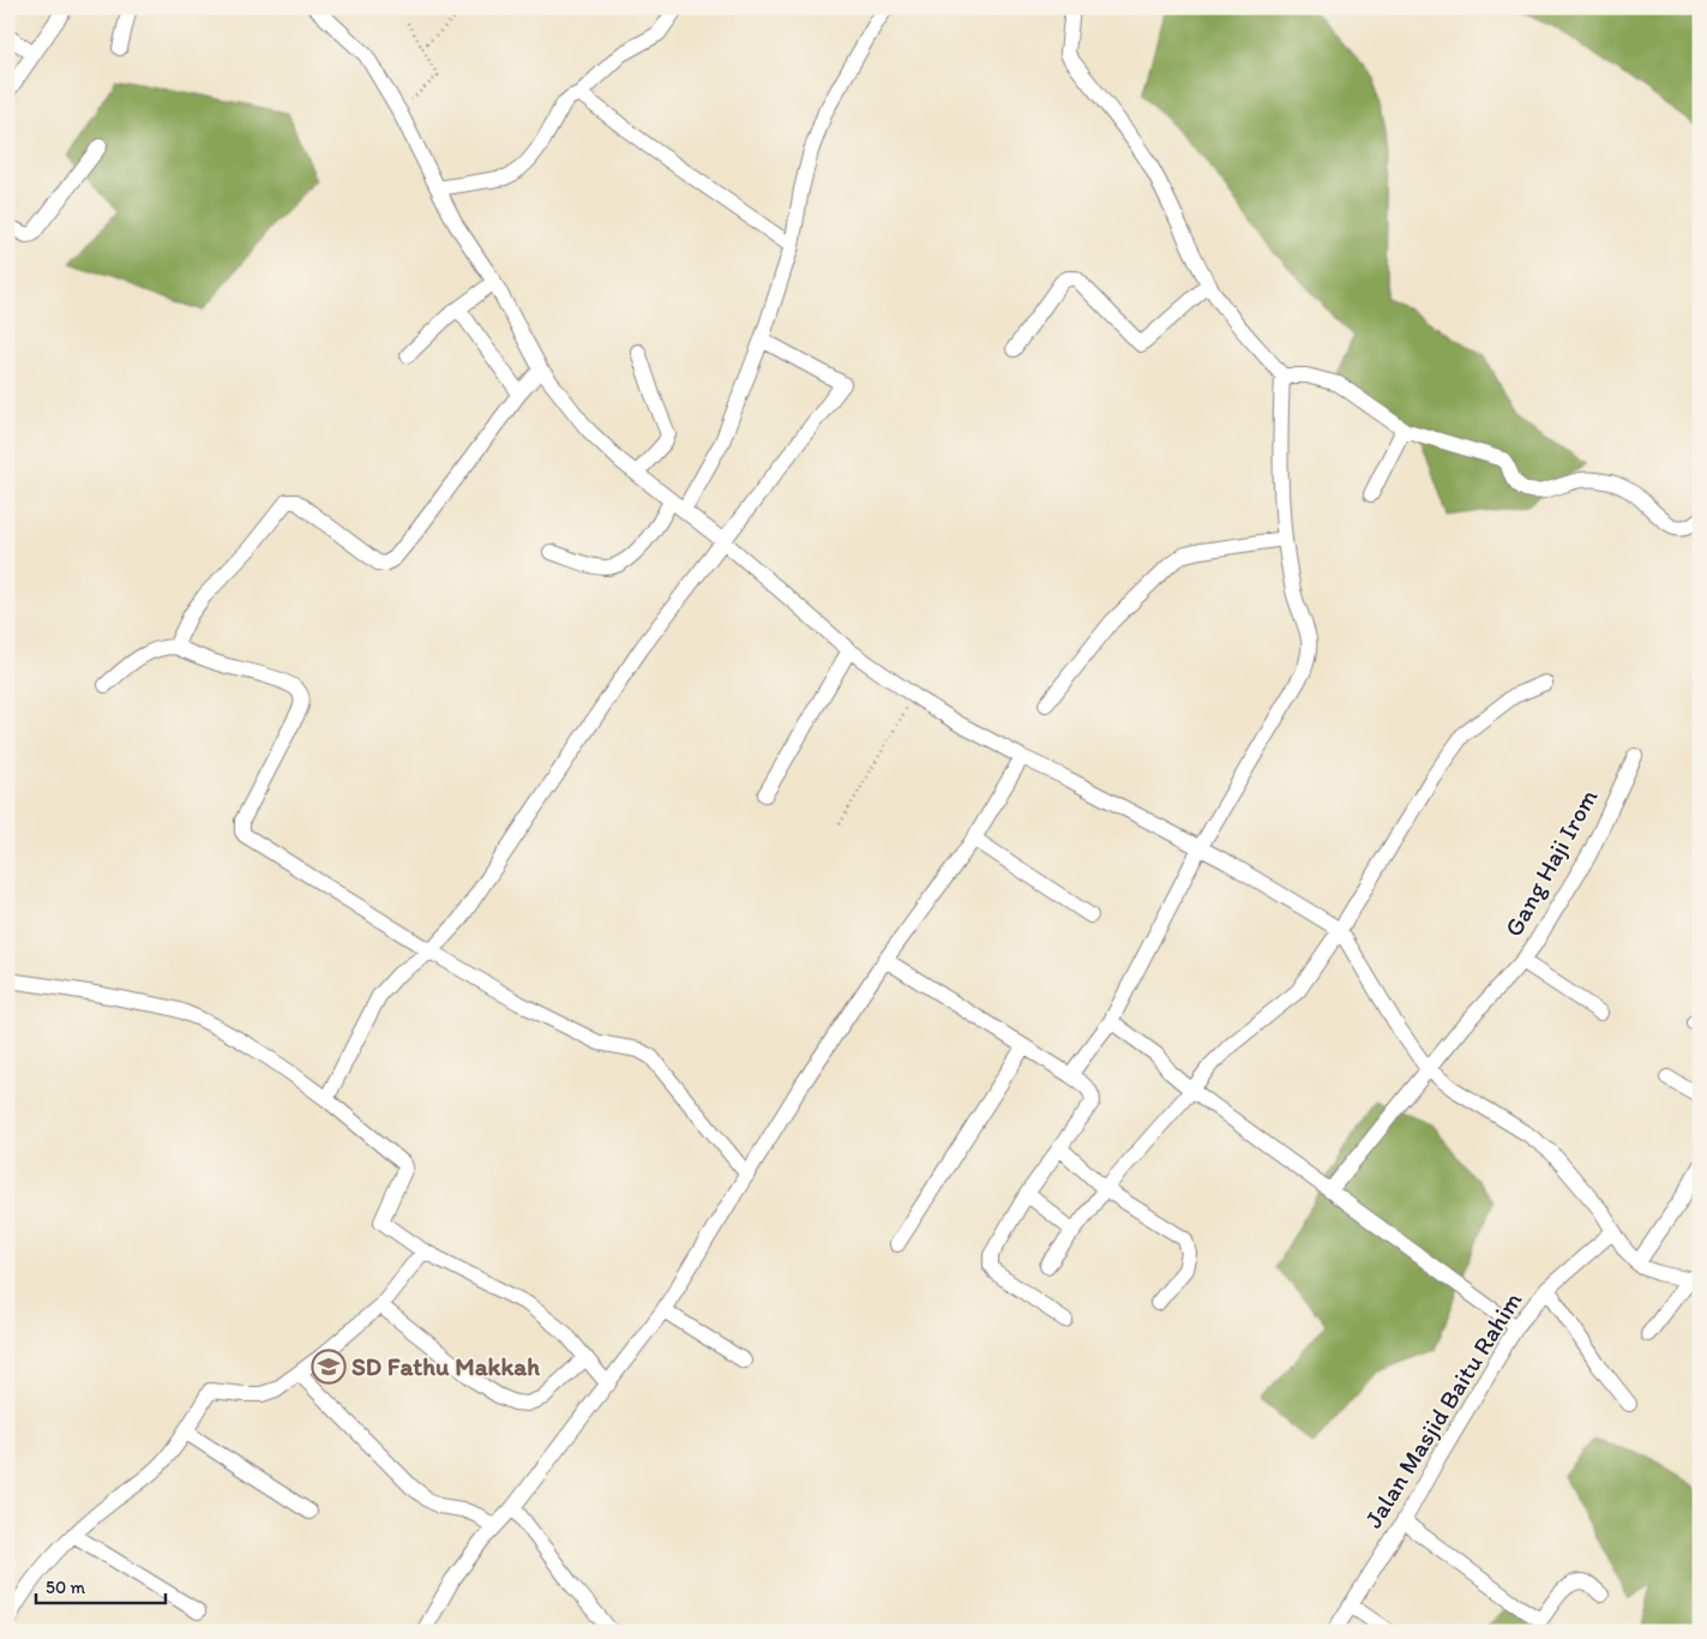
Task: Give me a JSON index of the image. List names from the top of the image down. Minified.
{"streets":{"street":["Gang Haji Irom","Jalan Masjid Baitu Rahim"]},"places":{"school or university":["SD Fathu Makkah"]},"scale_bar":"50 m"}
